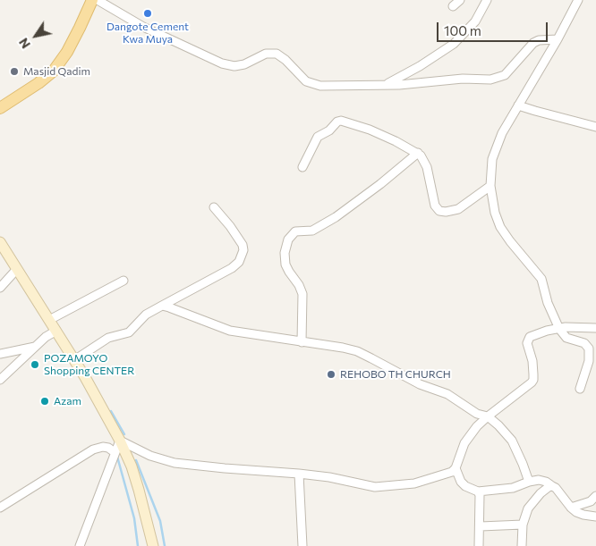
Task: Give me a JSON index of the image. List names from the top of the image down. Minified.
{"places":["Dangote Cement Kwa Muya","Masjid Qadim","POZAMOYO Shopping CENTER","REHOBO TH CHURCH","Azam"],"scale_bar":"100 m","north":"bottom left"}
